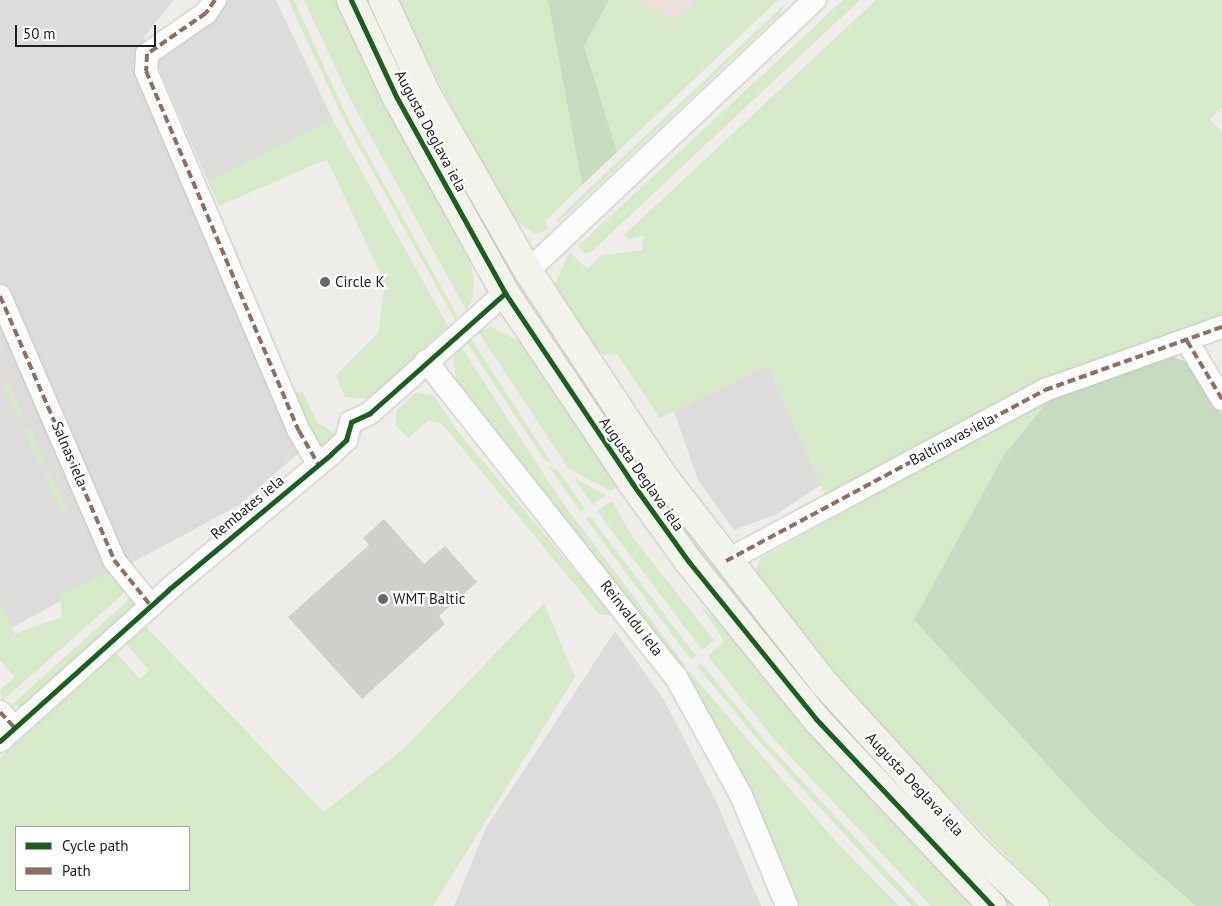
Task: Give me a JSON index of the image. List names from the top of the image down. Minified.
{"streets":{"main road":["Augusta Deglava iela"],"street":["Baltinavas iela","Salnas iela","Rembates iela","Reinvaldu iela"]},"crossings":[["Augusta Deglava iela","Baltinavas iela"],["Augusta Deglava iela","Rembates iela"],["Salnas iela","Rembates iela"],["Rembates iela","Reinvaldu iela"]],"places":["Circle K","WMT Baltic"],"legend":["Cycle path","Path"],"scale_bar":"50 m"}
